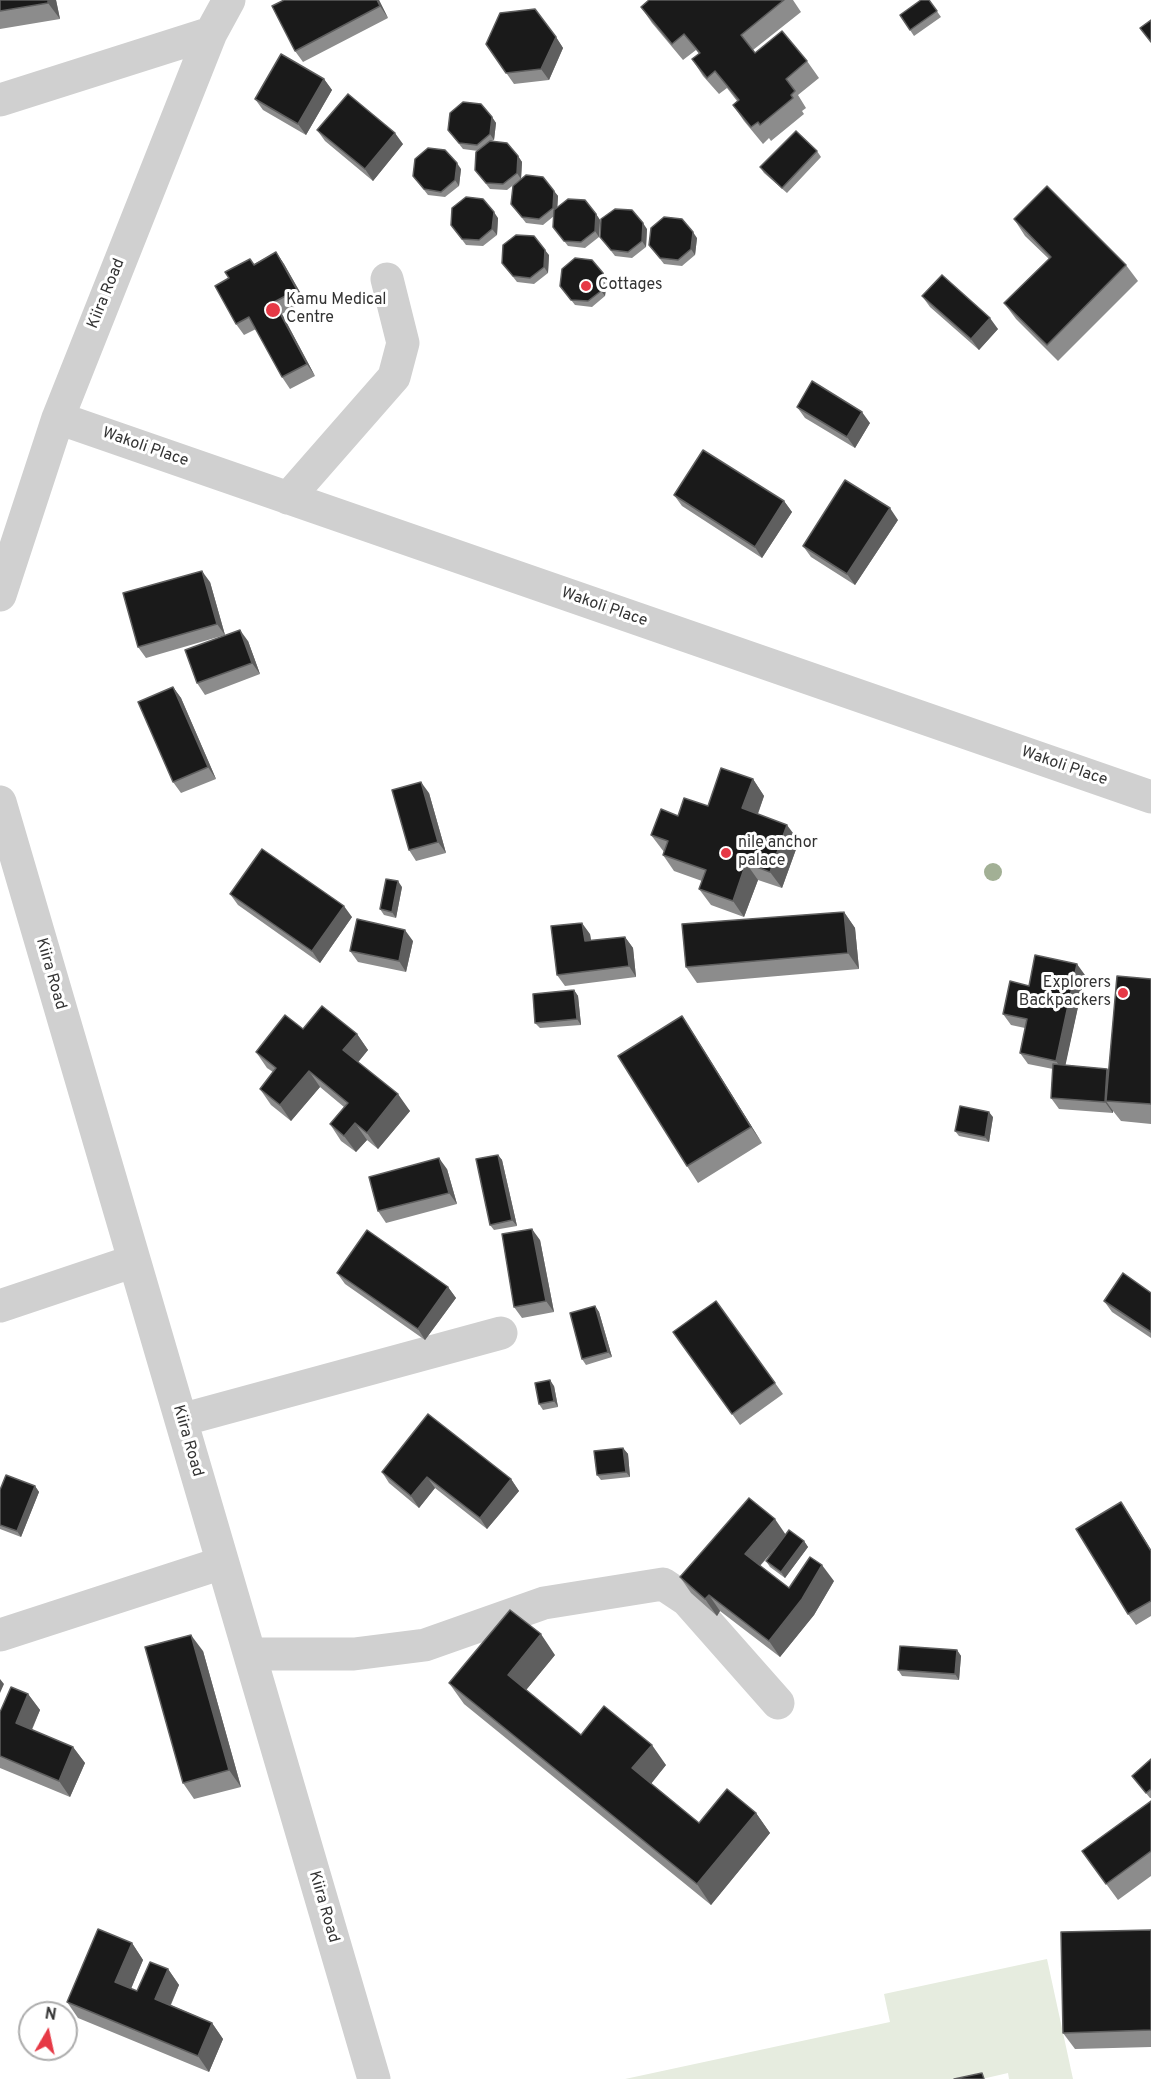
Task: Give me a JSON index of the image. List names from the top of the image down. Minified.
{"streets":{"street":["Kiira Road","Wakoli Place"]},"crossings":[["Kiira Road","Wakoli Place"]],"places":["Cottages","Kamu Medical Centre","nile anchor palace","Explorers Backpackers"],"north":"top"}
